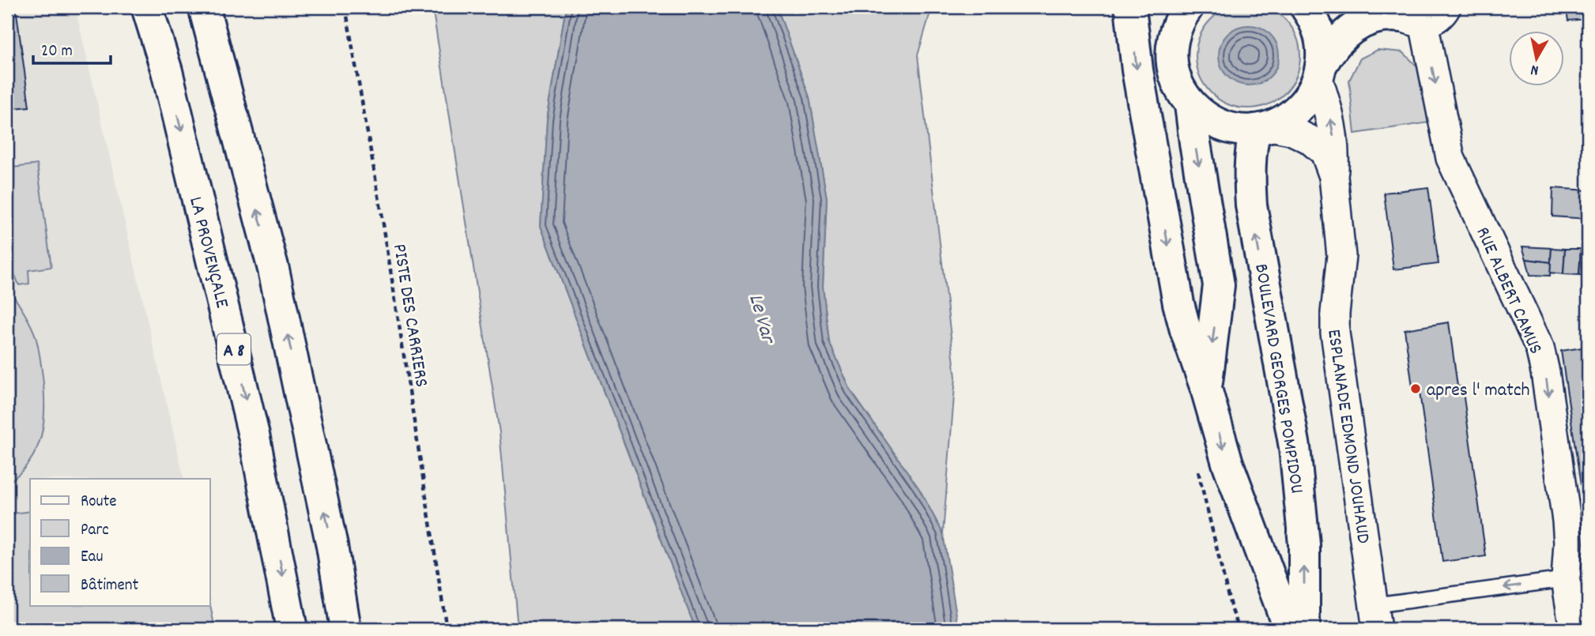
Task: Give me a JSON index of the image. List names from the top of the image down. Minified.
{"streets":{"main road":["LA PROVENÇALE","A 8","BOULEVARD GEORGES POMPIDOU"],"street":["RUE ALBERT CAMUS","ESPLANADE EDMOND JOUHAUD"],"path":["PISTE DES CARRIERS"]},"crossings":[["BOULEVARD GEORGES POMPIDOU","ESPLANADE EDMOND JOUHAUD"]],"one_way":["RUE ALBERT CAMUS"],"water":["Le Var"],"places":["apres l' match"],"legend":["Route","Parc","Eau","Bâtiment"],"scale_bar":"20 m","north":"bottom"}
